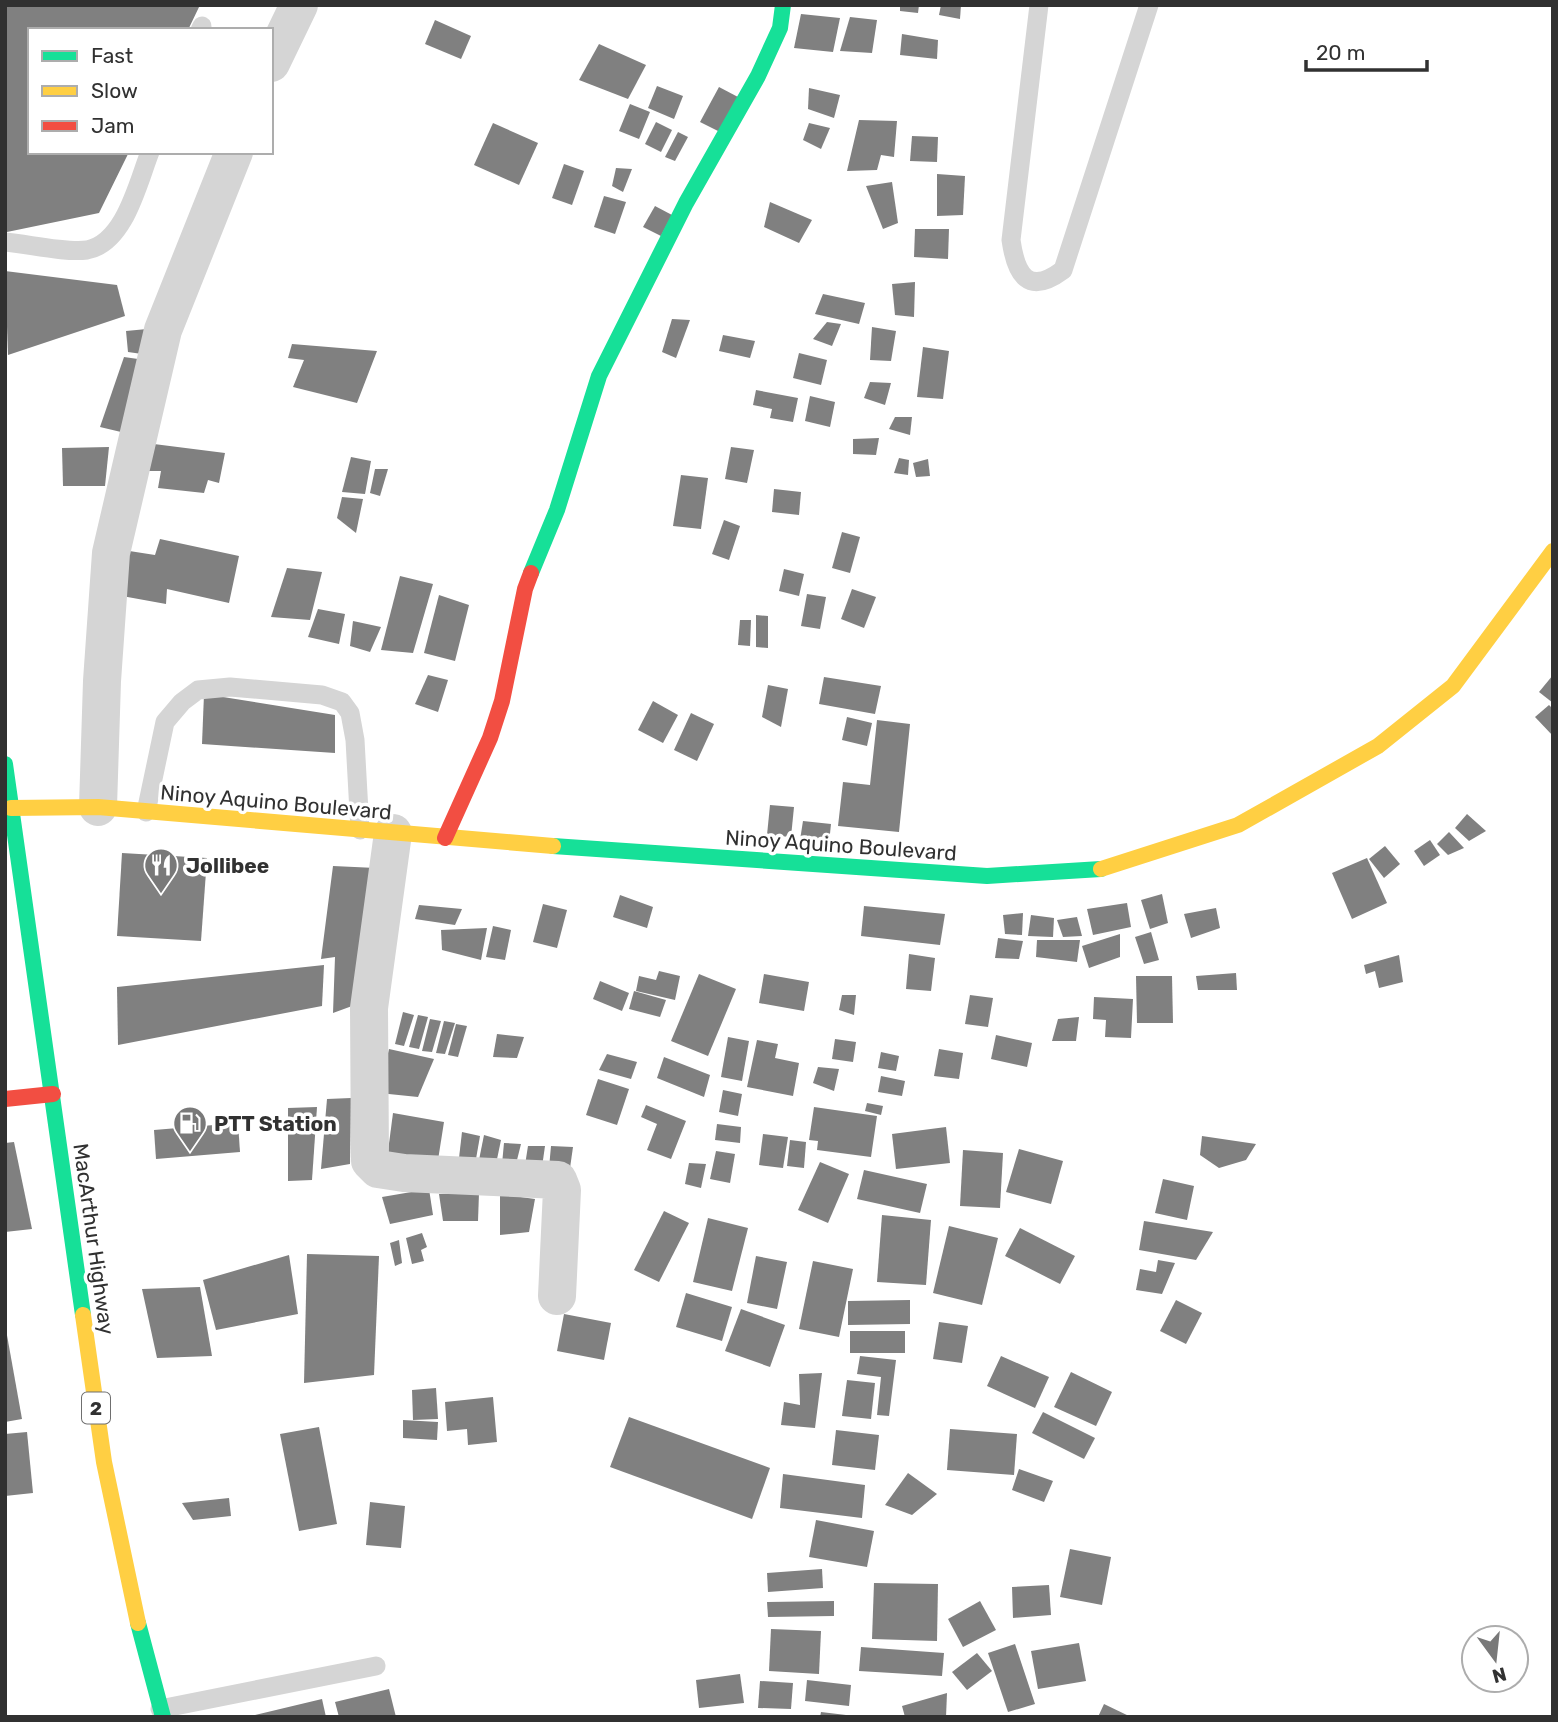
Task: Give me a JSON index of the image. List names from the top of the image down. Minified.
{"streets":{"main road":["Ninoy Aquino Boulevard","MacArthur Highway","2"]},"crossings":[["Ninoy Aquino Boulevard","MacArthur Highway"]],"places":{"restaurant":["Jollibee"],"fuel station":["PTT Station"]},"legend":["Fast","Slow","Jam"],"scale_bar":"20 m","north":"bottom"}
